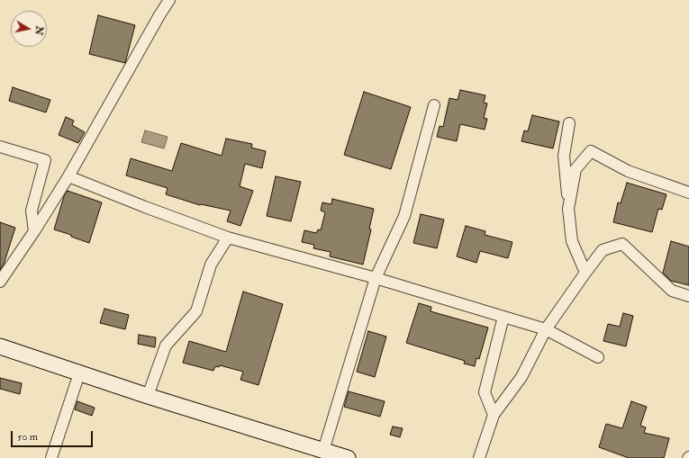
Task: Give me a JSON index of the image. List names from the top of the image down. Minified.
{"scale_bar":"50 m","north":"right"}
